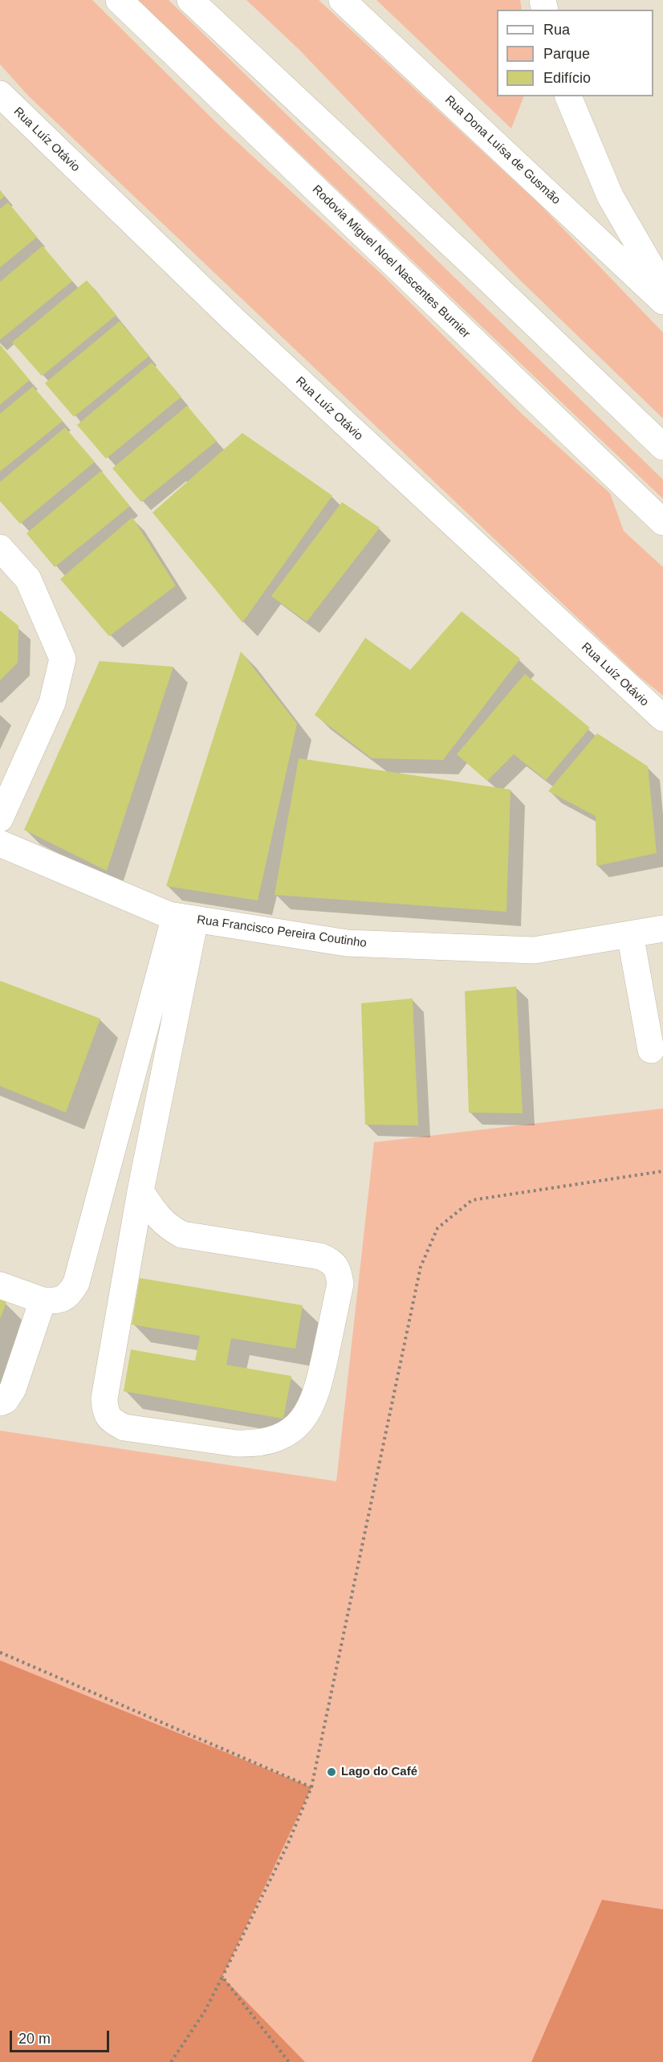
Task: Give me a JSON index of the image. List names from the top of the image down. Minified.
{"streets":{"main road":["Rua Luíz Otávio","Rua Dona Luísa de Gusmão","Rodovia Miguel Noel Nascentes Burnier","Rua Francisco Pereira Coutinho"]},"places":["Lago do Café"],"legend":["Rua","Parque","Edifício"],"scale_bar":"20 m"}
